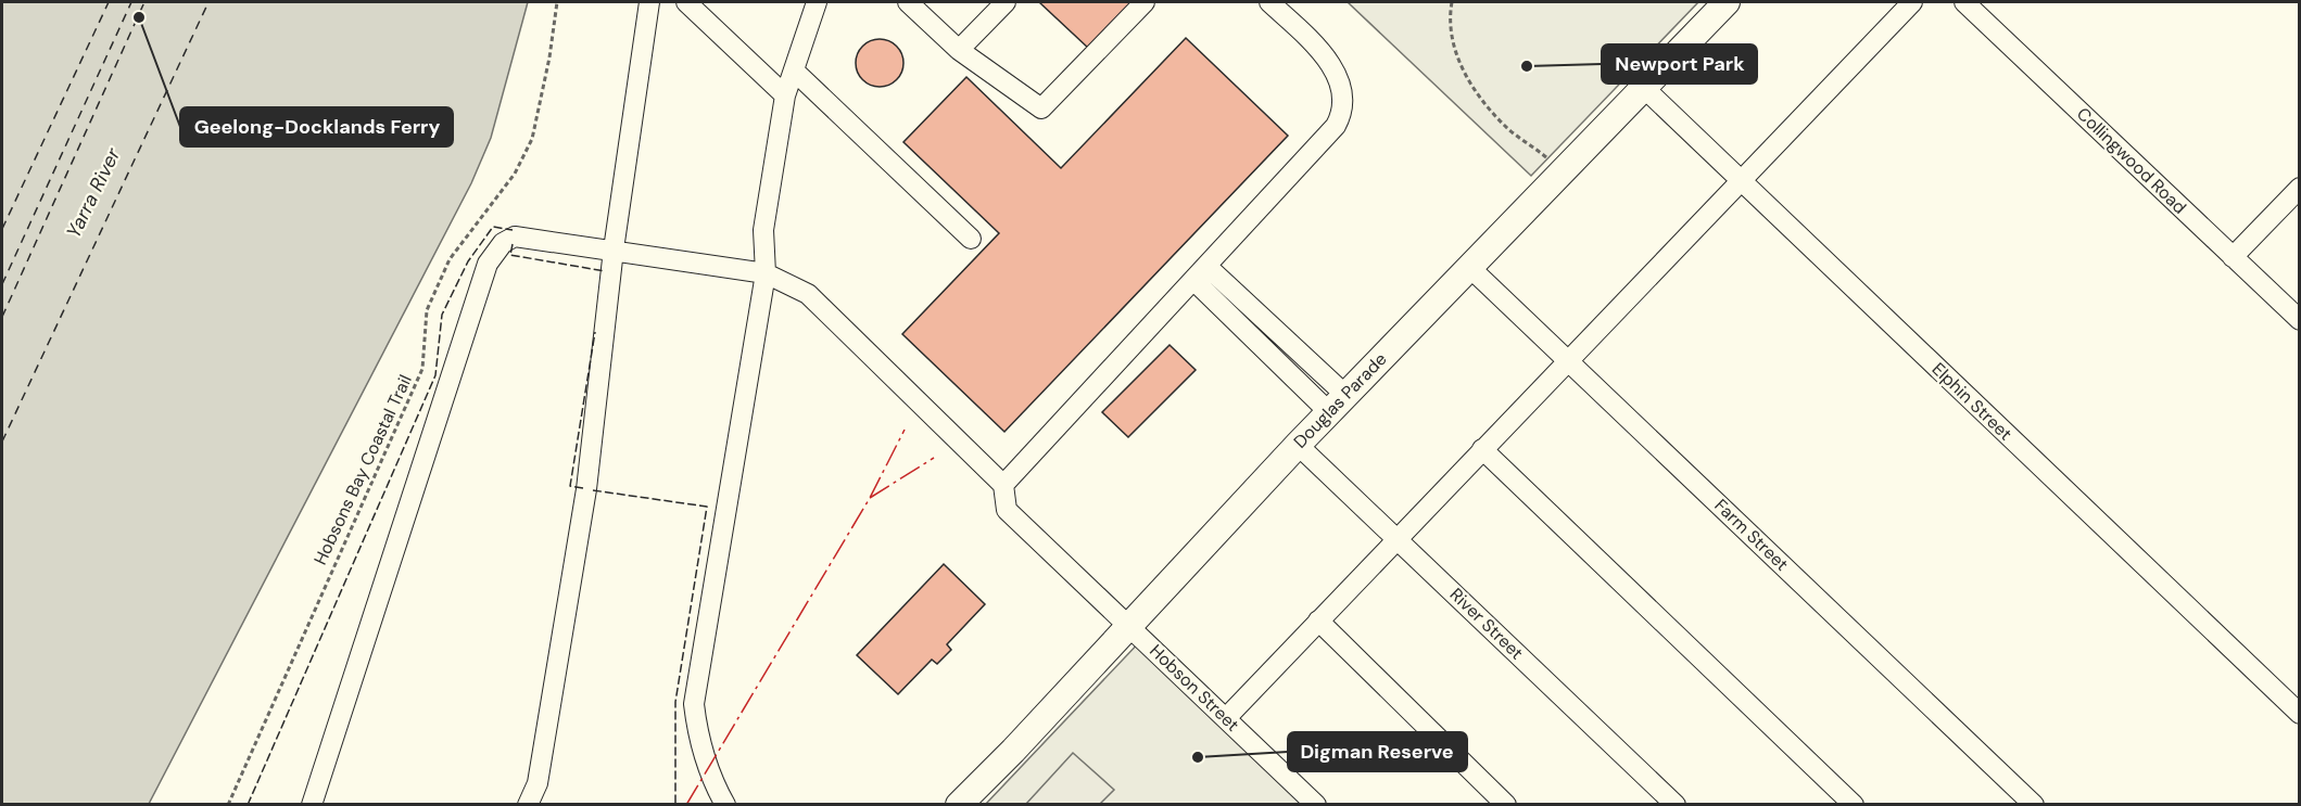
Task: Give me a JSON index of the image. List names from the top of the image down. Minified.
{"streets":{"main road":["Douglas Parade"],"street":["Collingwood Road","Elphin Street","Farm Street","River Street","Hobson Street"],"path":["Hobsons Bay Coastal Trail"]},"crossings":[["Douglas Parade","Elphin Street"],["Douglas Parade","Farm Street"],["Douglas Parade","River Street"],["Douglas Parade","Hobson Street"]],"water":["Yarra River"],"places":["Geelong-Docklands Ferry","Newport Park","Digman Reserve"]}
